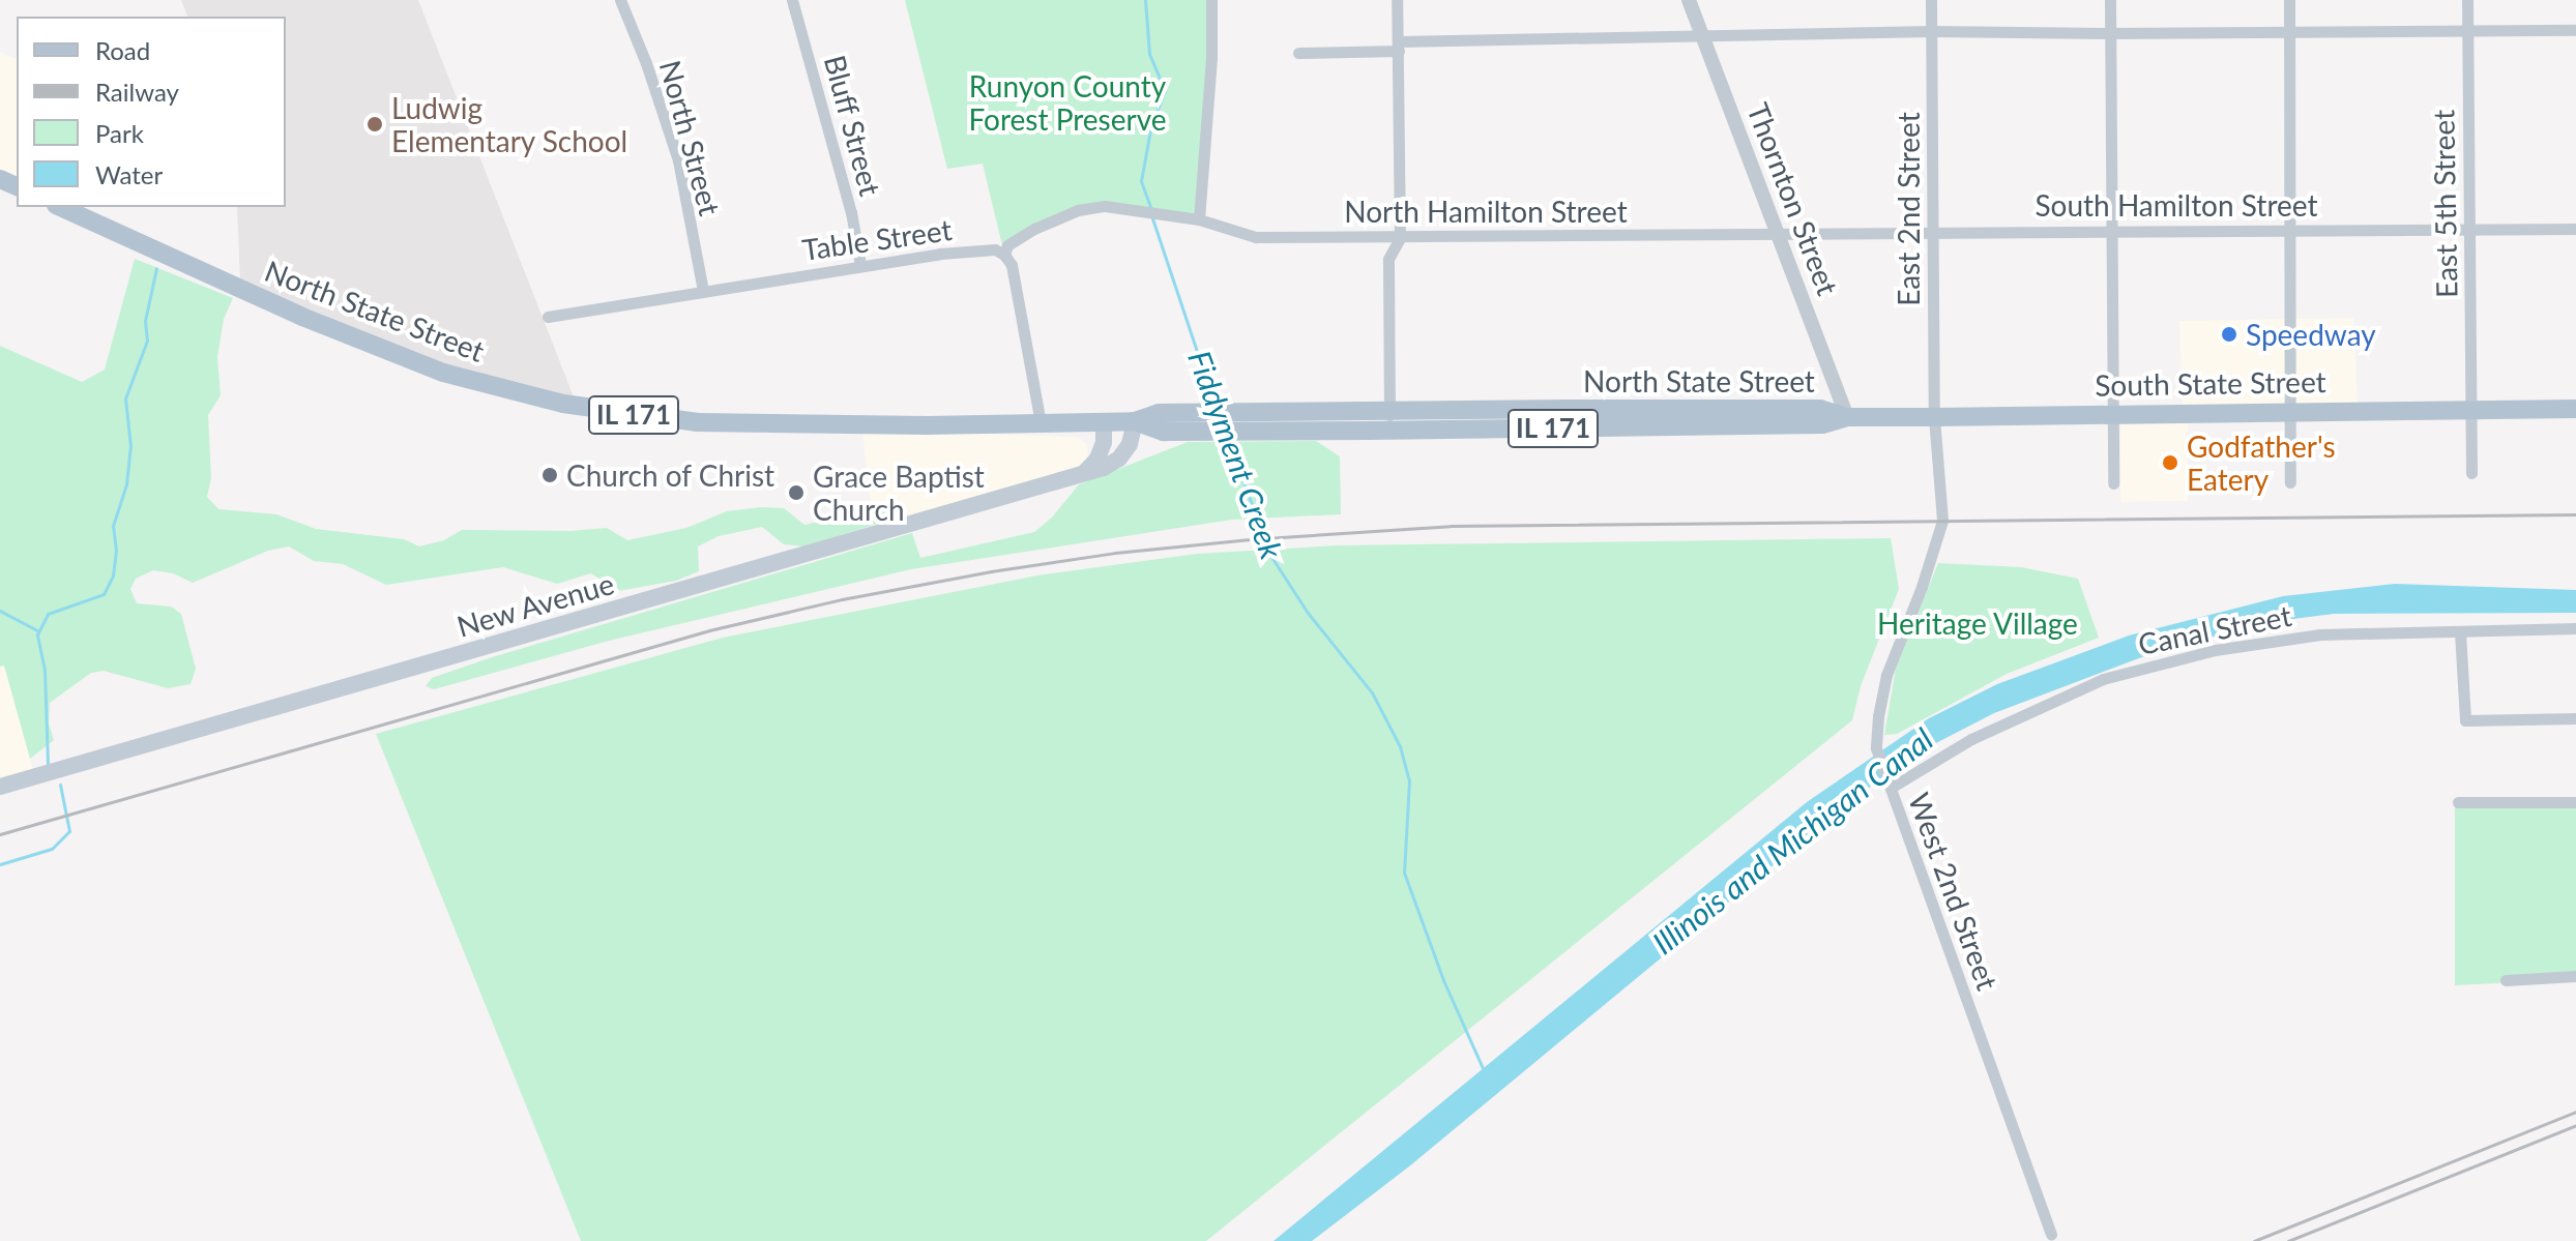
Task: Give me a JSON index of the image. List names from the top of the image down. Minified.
{"streets":{"main road":["North State Street","South State Street","IL 171","New Avenue"],"street":["Bluff Street","North Street","Thornton Street","East 5th Street","South Hamilton Street","East 2nd Street","North Hamilton Street","Table Street","Canal Street","West 2nd Street"]},"crossings":[["Bluff Street","Table Street"],["North Street","Table Street"],["Thornton Street","South Hamilton Street"],["Thornton Street","North Hamilton Street"],["Thornton Street","North State Street"],["Thornton Street","South State Street"],["East 5th Street","South Hamilton Street"],["East 5th Street","South State Street"],["South Hamilton Street","East 2nd Street"],["South Hamilton Street","North Hamilton Street"],["East 2nd Street","South State Street"],["East 2nd Street","West 2nd Street"],["North State Street","South State Street"],["North State Street","New Avenue"],["South State Street","West 2nd Street"],["Canal Street","West 2nd Street"]],"water":["Fiddyment Creek","Illinois and Michigan Canal"],"parks":["Runyon County Forest Preserve","Heritage Village"],"places":["Ludwig Elementary School","Speedway","Godfather's Eatery","Church of Christ","Grace Baptist Church"],"legend":["Road","Railway","Park","Water"]}
